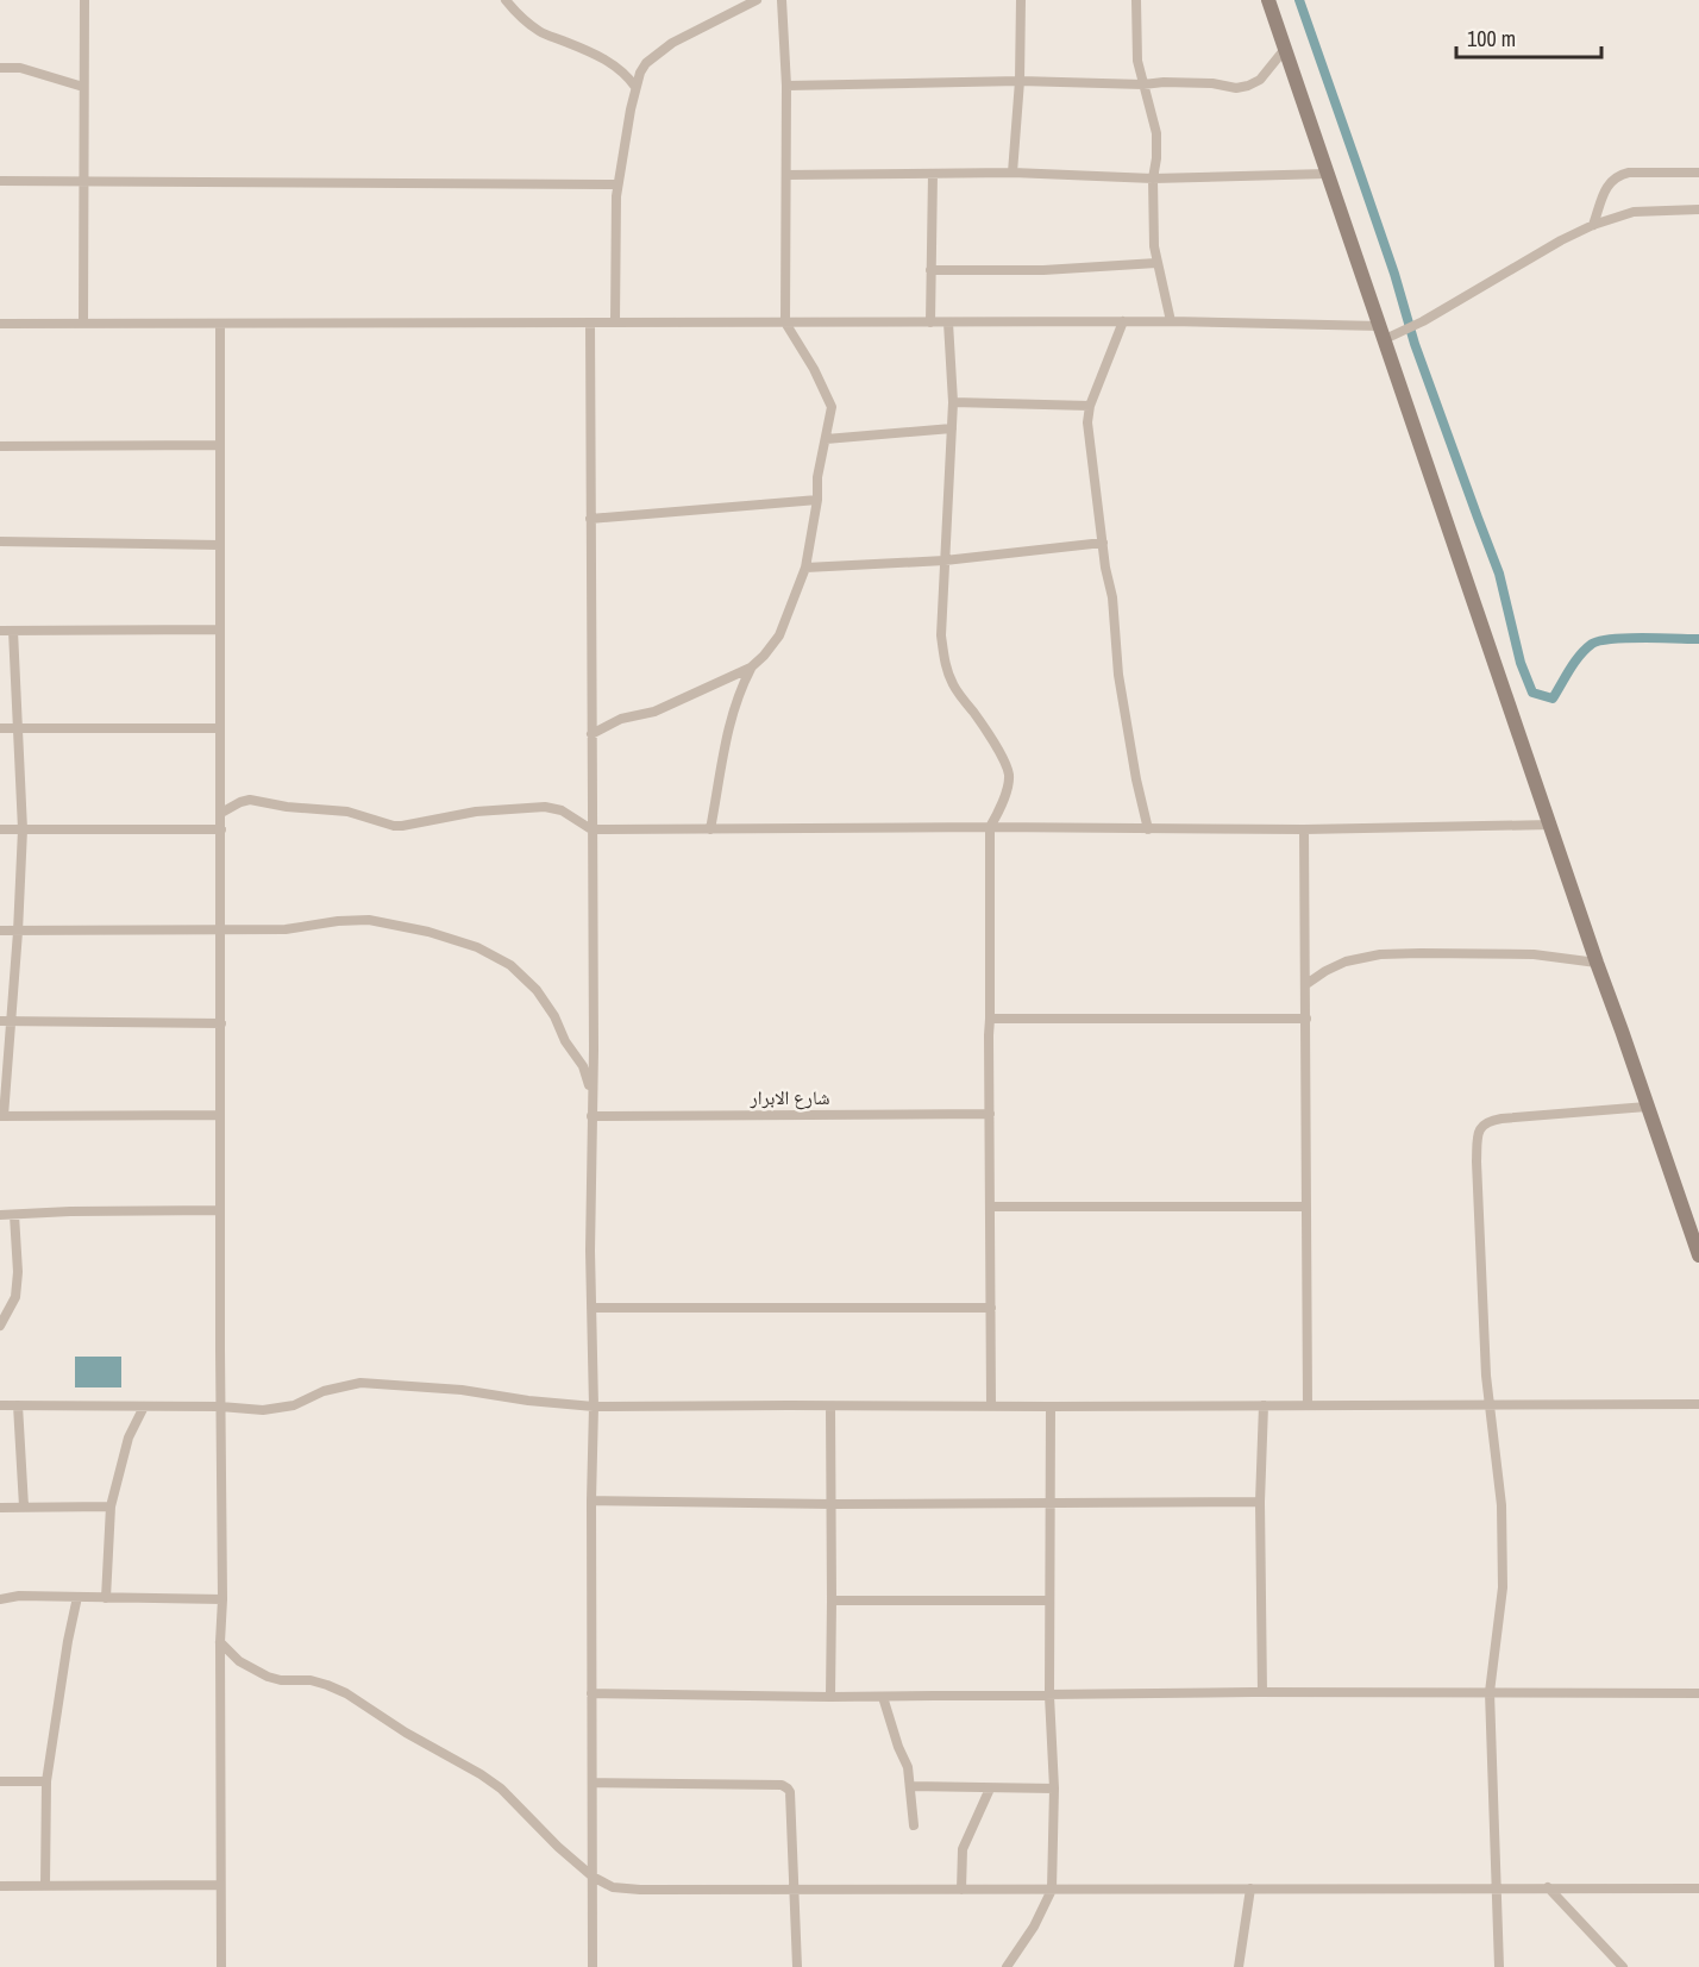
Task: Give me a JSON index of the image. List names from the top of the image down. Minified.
{"streets":{"street":["شارع الابرار"]},"scale_bar":"100 m"}
